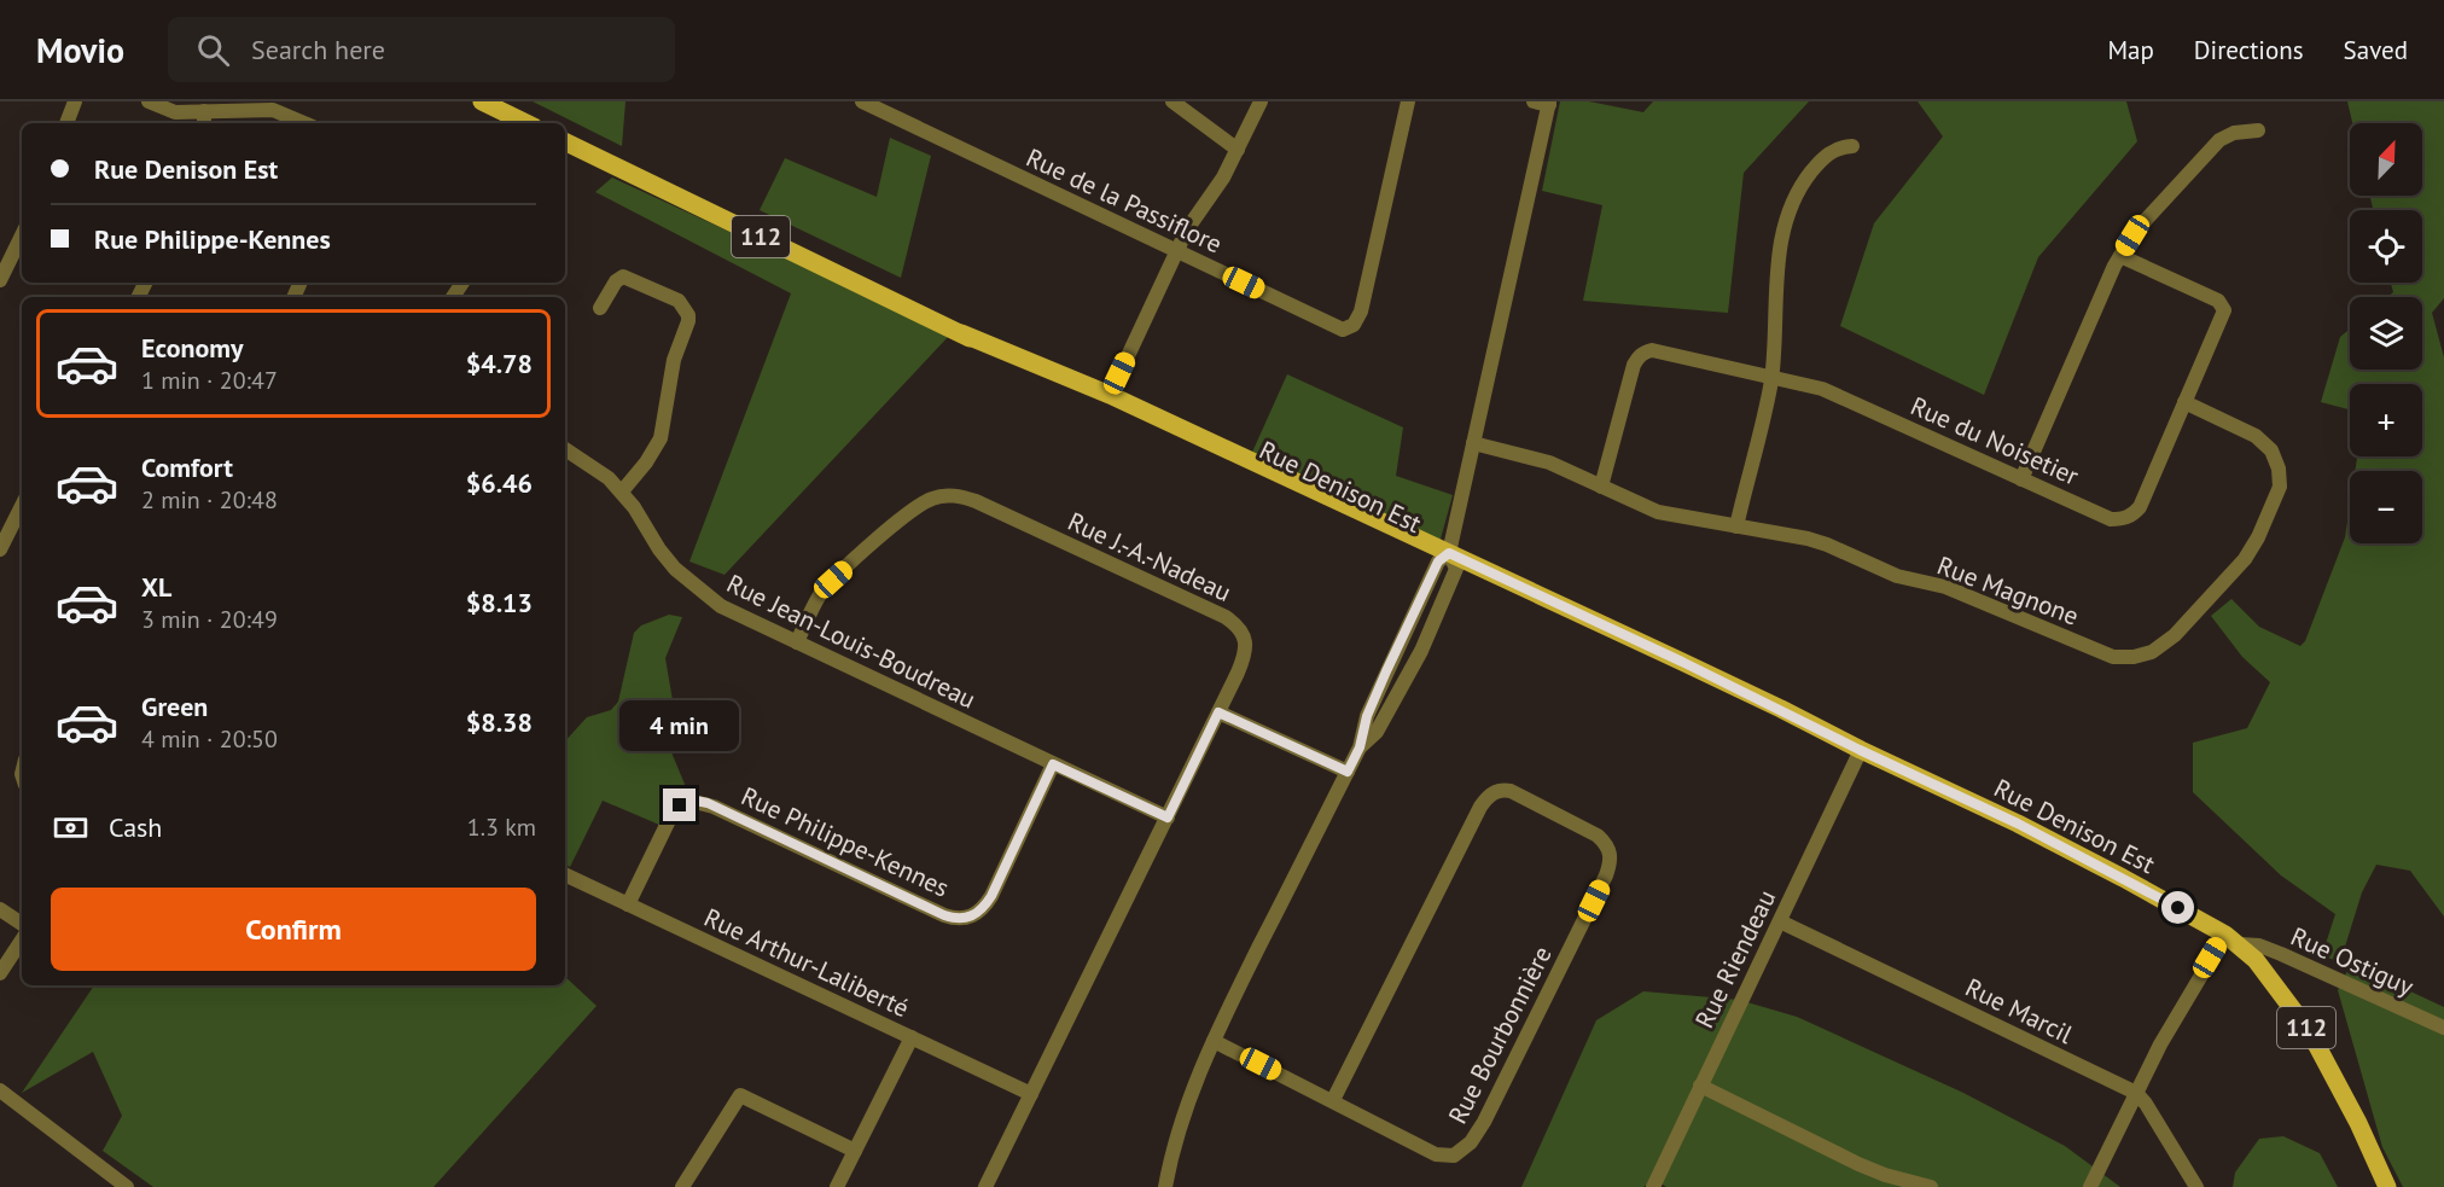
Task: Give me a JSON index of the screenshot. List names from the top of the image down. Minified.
{"streets":{"main road":["112","Rue Denison Est"],"street":["Rue de la Passiflore","Rue du Noisetier","Rue J.-A.-Nadeau","Rue Magnone","Rue Jean-Louis-Boudreau","Rue Philippe-Kennes","Rue Riendeau","Rue Ostiguy","Rue Arthur-Laliberté","Rue Marcil","Rue Bourbonnière"]},"crossings":[["Rue du Noisetier","Rue Magnone"],["Rue Denison Est","Rue Riendeau"],["Rue Denison Est","Rue Ostiguy"],["Rue J.-A.-Nadeau","Rue Jean-Louis-Boudreau"],["Rue J.-A.-Nadeau","Rue Arthur-Laliberté"],["Rue Jean-Louis-Boudreau","Rue Philippe-Kennes"],["Rue Philippe-Kennes","Rue Arthur-Laliberté"],["Rue Riendeau","Rue Marcil"]],"north":"top right","page":{"header":"Movio","search":"Search here","nav":["Map","Directions","Saved"],"map_buttons":["+","−"],"banner":["Rue Denison Est","Rue Philippe-Kennes"],"list":[{"name":"Economy","note":"1 min · 20:47","value":"$4.78"},{"name":"Comfort","note":"2 min · 20:48","value":"$6.46"},{"name":"XL","note":"3 min · 20:49","value":"$8.13"},{"name":"Green","note":"4 min · 20:50","value":"$8.38"}],"bubble":"4 min","pay":["Cash","1.3 km"],"buttons":"Confirm"}}
